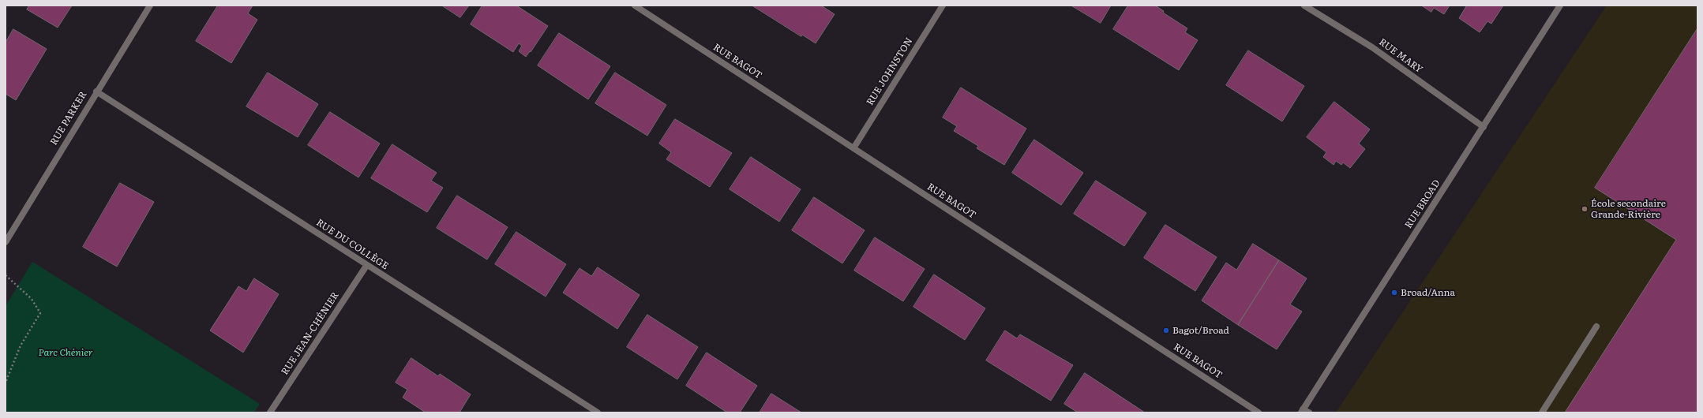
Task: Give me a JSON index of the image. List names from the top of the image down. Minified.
{"streets":{"street":["RUE MARY","RUE BAGOT","RUE JOHNSTON","RUE PARKER","RUE BROAD","RUE DU COLLÈGE","RUE JEAN-CHÉNIER"]},"crossings":[["RUE MARY","RUE BROAD"],["RUE BAGOT","RUE JOHNSTON"],["RUE PARKER","RUE DU COLLÈGE"],["RUE DU COLLÈGE","RUE JEAN-CHÉNIER"]],"parks":["Parc Chénier"],"places":["École secondaire Grande-Rivière","Broad/Anna","Bagot/Broad"]}
